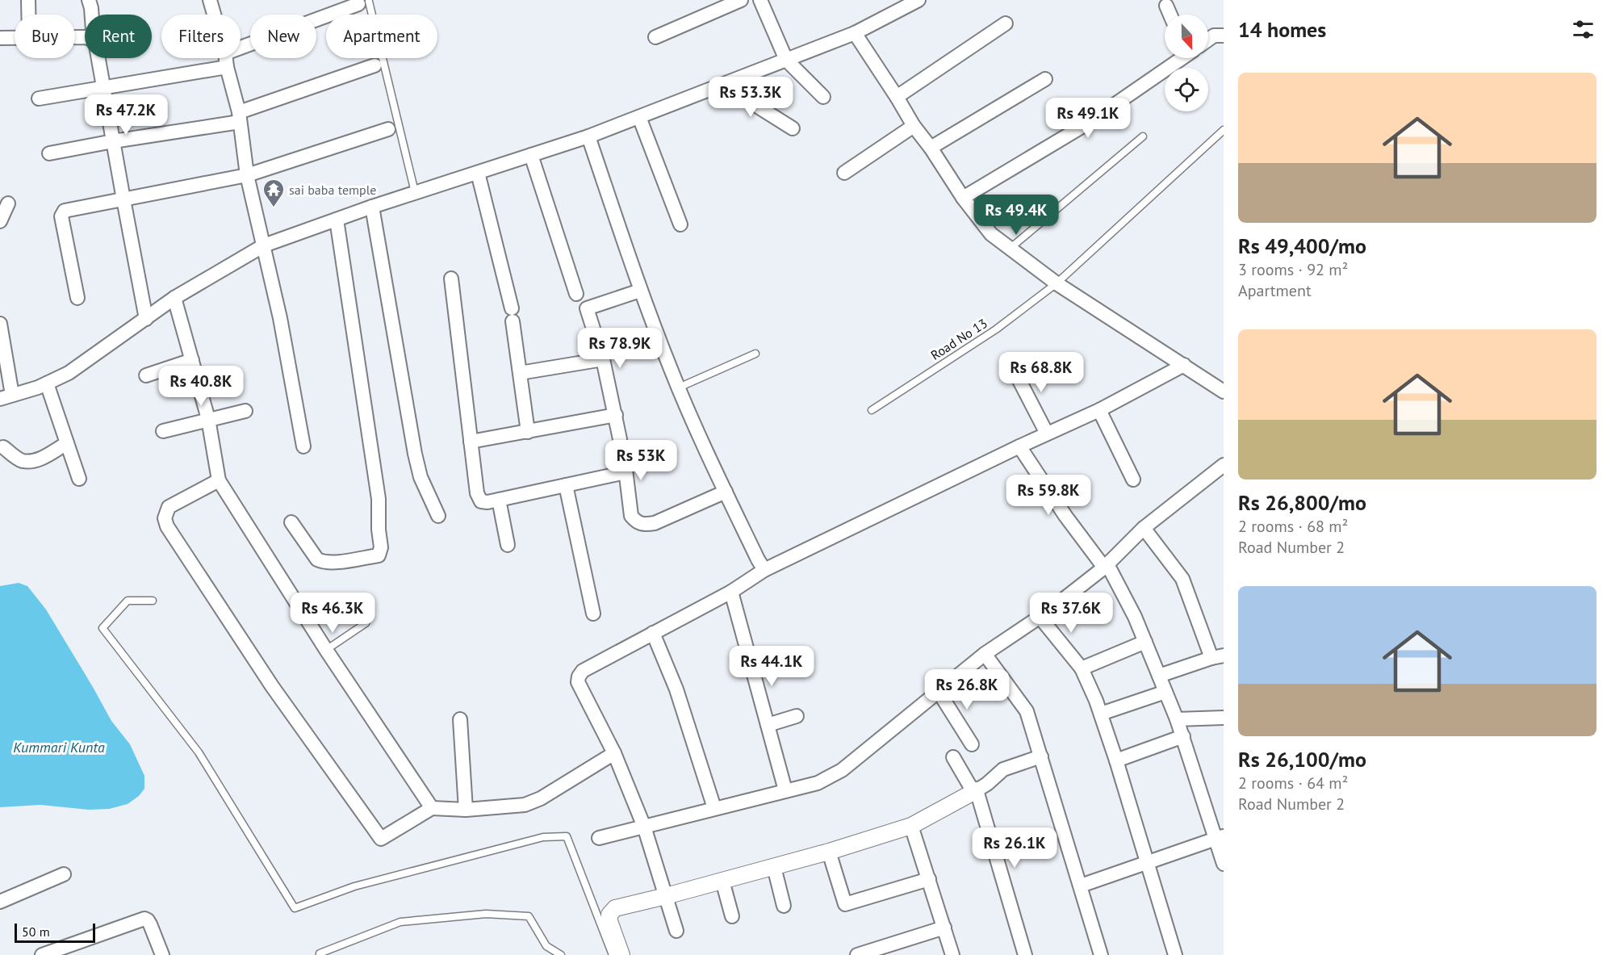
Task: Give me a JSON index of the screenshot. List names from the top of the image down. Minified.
{"streets":{"lane":["Road No 13"]},"water":["Kummari Kunta"],"places":{"temple":["sai baba temple"]},"scale_bar":"50 m","north":"bottom","page":{"heading":"14 homes","chip":["Buy","Rent","Filters","New","Apartment"],"list":[{"name":"Rs 49,400/mo","note":"3 rooms · 92 m² · Apartment"},{"name":"Rs 26,800/mo","note":"2 rooms · 68 m² · Road Number 2"},{"name":"Rs 26,100/mo","note":"2 rooms · 64 m² · Road Number 2"}],"price":["Rs 53.3K","Rs 47.2K","Rs 49.1K","Rs 49.4K","Rs 78.9K","Rs 68.8K","Rs 40.8K","Rs 53K","Rs 59.8K","Rs 46.3K","Rs 37.6K","Rs 44.1K","Rs 26.8K","Rs 26.1K"],"scale":"50 m"}}
